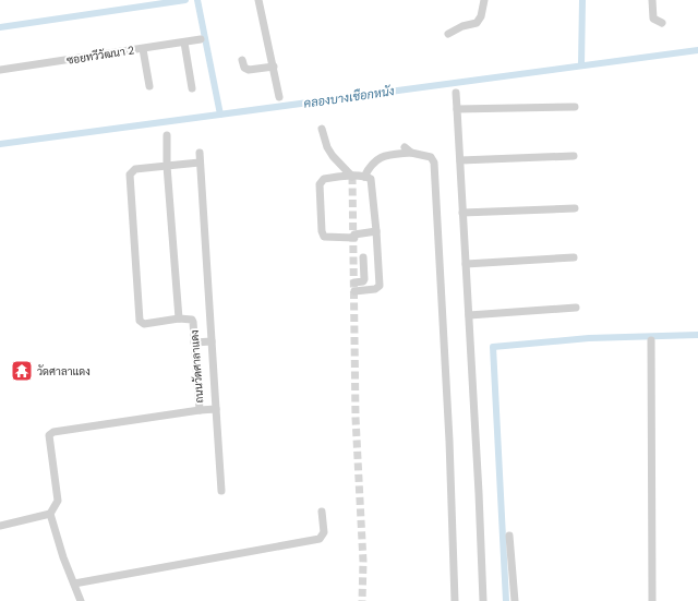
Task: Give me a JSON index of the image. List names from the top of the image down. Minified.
{"streets":{"street":["ซอยทวีวัฒนา 2","ถนนวัดศาลาแดง"]},"water":["คลองบางเชือกหนัง"],"places":{"temple":["วัดศาลาแดง"]}}
